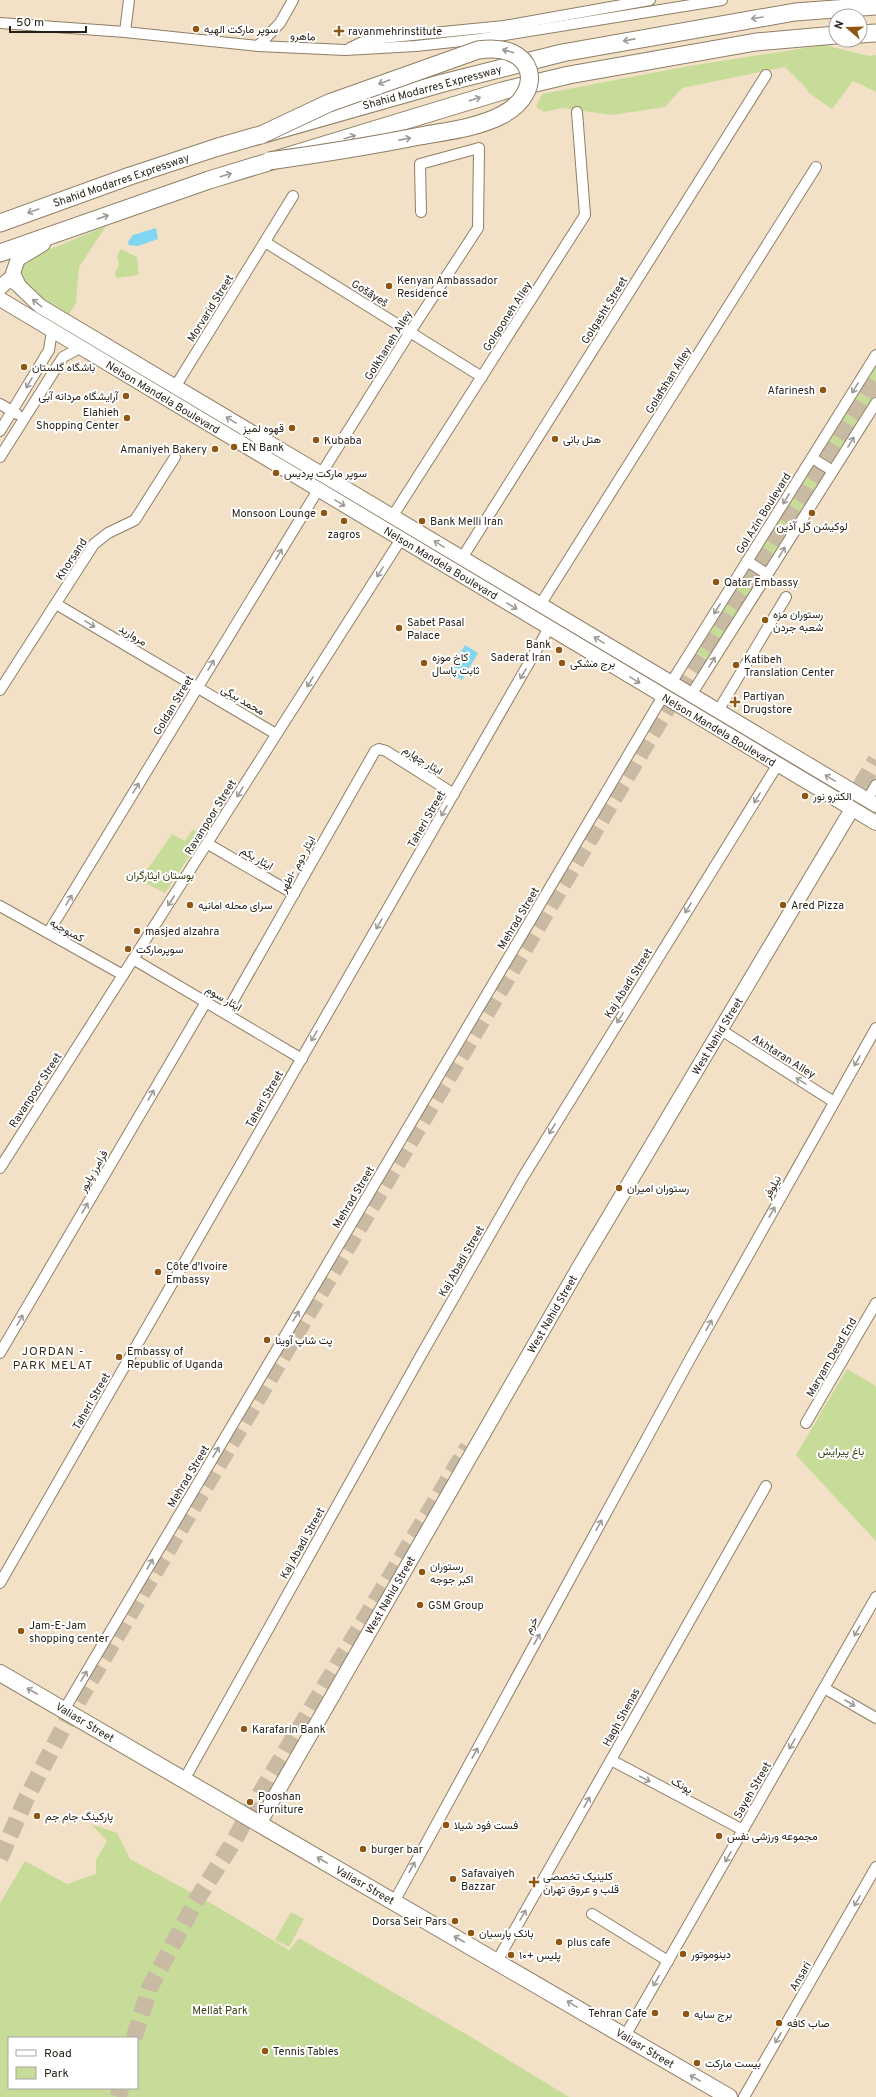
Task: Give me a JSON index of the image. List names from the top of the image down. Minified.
{"streets":{"highway":["Shahid Modarres Expressway"],"main road":["Nelson Mandela Boulevard","West Nahid Street","Valiasr Street"],"street":["ماهرو","Gošāyeš","Morvarid Street","Golgasht Street","Golgooneh Alley","Golkhaneh Alley","Golafshan Alley","Gol Azin Boulevard","Khorsand","مروارید","محمد بيگی","Goldan Street","ایثار چهارم","Ravanpoor Street","Taheri Street","ایثار یکم","ایثار دوم -اطهر","Mehrad Street","کمبوجیه","Kaj Abadi Street","ایثار سوم","Akhtaran Alley","فرامرز پایور","نیلوفر","Maryam Dead End","خرم","Hagh Shenas","پونک","Sayeh Street","Ansari"]},"crossings":[["Gošāyeš","Morvarid Street"],["Gošāyeš","Golgooneh Alley"],["Gošāyeš","Golkhaneh Alley"],["Morvarid Street","Nelson Mandela Boulevard"],["Golgasht Street","Nelson Mandela Boulevard"],["Golgooneh Alley","Nelson Mandela Boulevard"],["Golkhaneh Alley","Nelson Mandela Boulevard"],["Golafshan Alley","Nelson Mandela Boulevard"],["Nelson Mandela Boulevard","Gol Azin Boulevard"],["Nelson Mandela Boulevard","Goldan Street"],["Nelson Mandela Boulevard","Ravanpoor Street"],["Nelson Mandela Boulevard","Taheri Street"],["Nelson Mandela Boulevard","Mehrad Street"],["Nelson Mandela Boulevard","Kaj Abadi Street"],["Nelson Mandela Boulevard","West Nahid Street"],["Khorsand","مروارید"],["مروارید","محمد بيگی"],["مروارید","Goldan Street"],["محمد بيگی","Goldan Street"],["محمد بيگی","Ravanpoor Street"],["Goldan Street","کمبوجیه"],["ایثار چهارم","Taheri Street"],["ایثار چهارم","ایثار دوم -اطهر"],["Ravanpoor Street","ایثار یکم"],["Ravanpoor Street","کمبوجیه"],["Ravanpoor Street","ایثار سوم"],["Taheri Street","ایثار سوم"],["ایثار یکم","ایثار دوم -اطهر"],["ایثار دوم -اطهر","ایثار سوم"],["Mehrad Street","Valiasr Street"],["Kaj Abadi Street","Valiasr Street"],["ایثار سوم","فرامرز پایور"],["West Nahid Street","Akhtaran Alley"],["West Nahid Street","Valiasr Street"],["Akhtaran Alley","نیلوفر"],["نیلوفر","خرم"],["خرم","Valiasr Street"],["Hagh Shenas","Valiasr Street"],["Hagh Shenas","پونک"],["Valiasr Street","Sayeh Street"],["پونک","Sayeh Street"]],"one_way":["مروارید","Goldan Street","Ravanpoor Street","Taheri Street","Mehrad Street","Kaj Abadi Street","Akhtaran Alley","فرامرز پایور","خرم","Hagh Shenas","Valiasr Street","پونک","Sayeh Street","Ansari"],"districts":["JORDAN - PARK MELAT"],"parks":["بوستان ایثارگران","باغ پیرایش","Mellat Park"],"places":{"other":["سوپر ماركت الهيه","Kenyan Ambassador Residence","باشگاه گلستان","Afarinesh","آرایشگاه مردانه آبی","Elahieh Shopping Center","قهوه لمیز","هتل بانی","Kubaba","EN Bank","Amaniyeh Bakery","سوپر مارکت پردیس","Monsoon Lounge","لوکیشن گل آذین","zagros","Bank Melli Iran","Qatar Embassy","رستوران مزه شعبه جردن","Sabet Pasal Palace","Bank Saderat Iran","کاخ موزه ثابت پاسال","برج مشکی","Katibeh Translation Center","الكترو نور","سرای محله امانیه","Ared Pizza","masjed alzahra","سوپرمارکت","رستوران امیران","Côte d'Ivoire Embassy","پت شاپ آوینا","Embassy of Republic of Uganda","رستوران اکبر جوجه","GSM Group","Jam-E-Jam shopping center","Karafarin Bank","Pooshan Furniture","پارکینگ جام جم","فست فود شیلا","مجموعه ورزشی نفس","burger bar","Safavaiyeh Bazzar","Dorsa Seir Pars","بانک پارسیان","plus cafe","دینوموتور","پلیس +۱۰","Tehran Cafe","برج سایه","صاب کافه","Tennis Tables","بیست مارکت"],"health":["ravanmehrinstitute","Partiyan Drugstore","کلینیک تخصصی قلب و عروق تهران"]},"legend":["Road","Park"],"scale_bar":"50 m","north":"left"}
